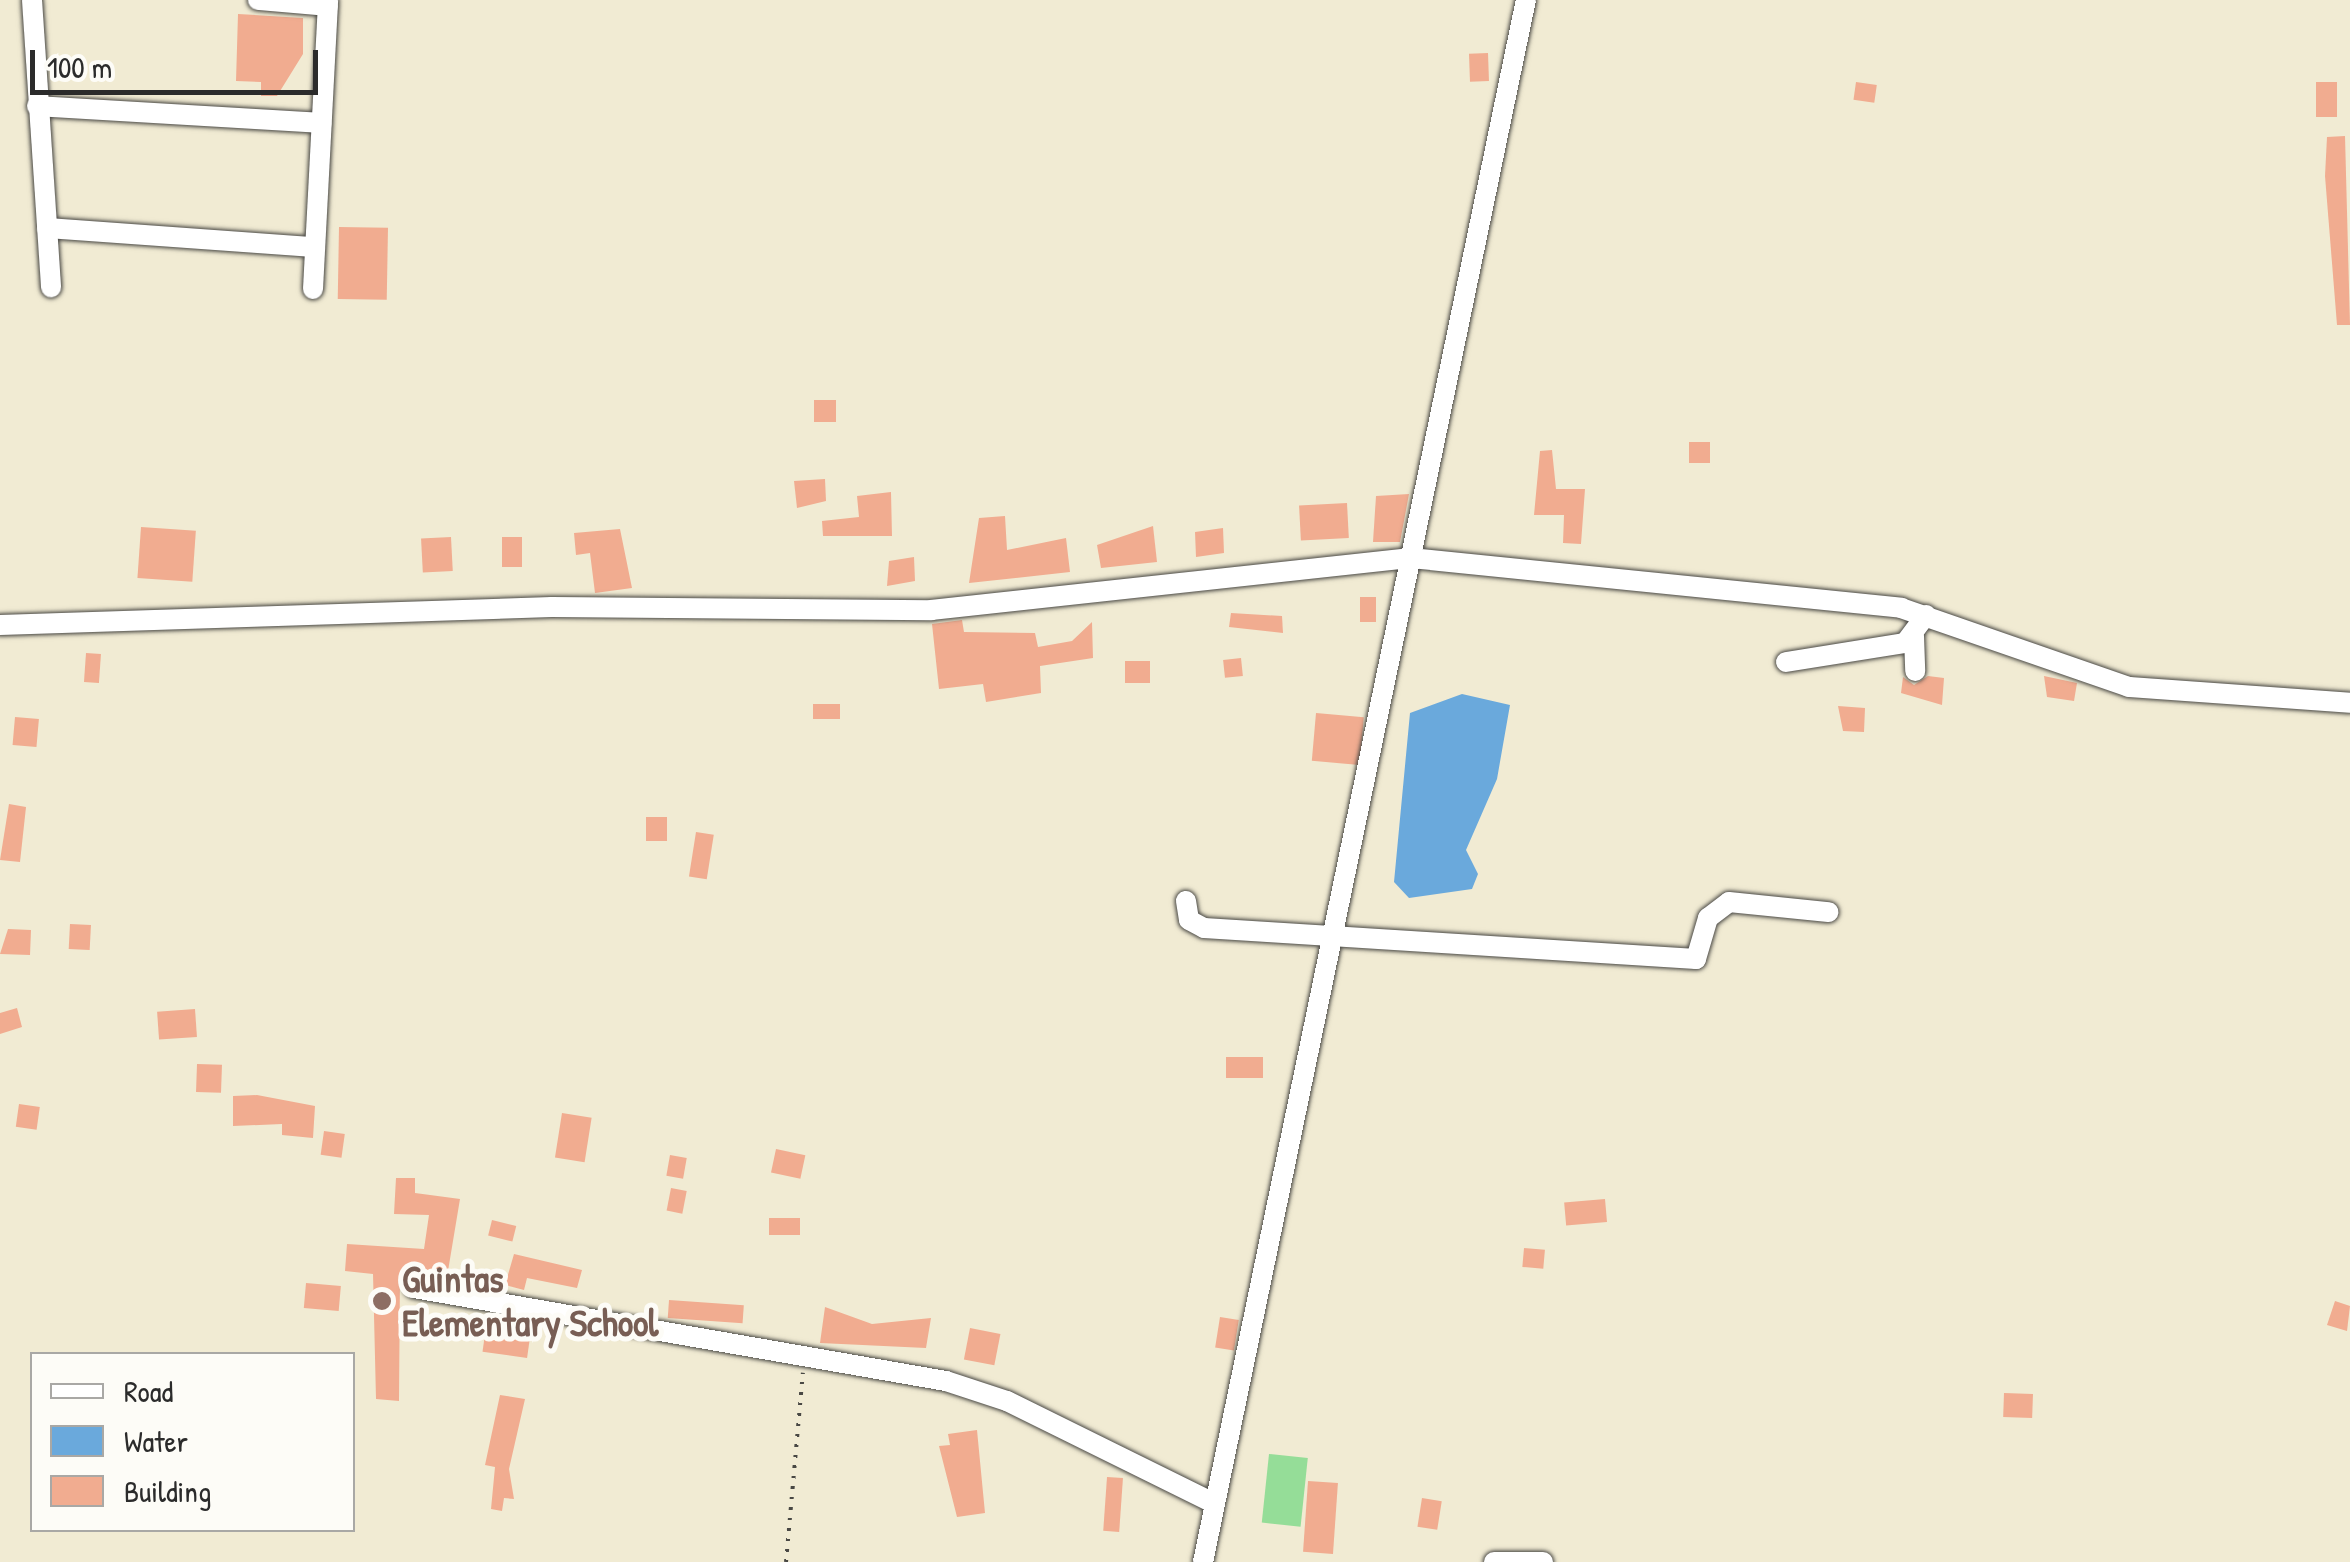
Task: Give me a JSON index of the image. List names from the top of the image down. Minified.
{"places":["Guintas Elementary School"],"legend":["Road","Water","Building"],"scale_bar":"100 m"}
